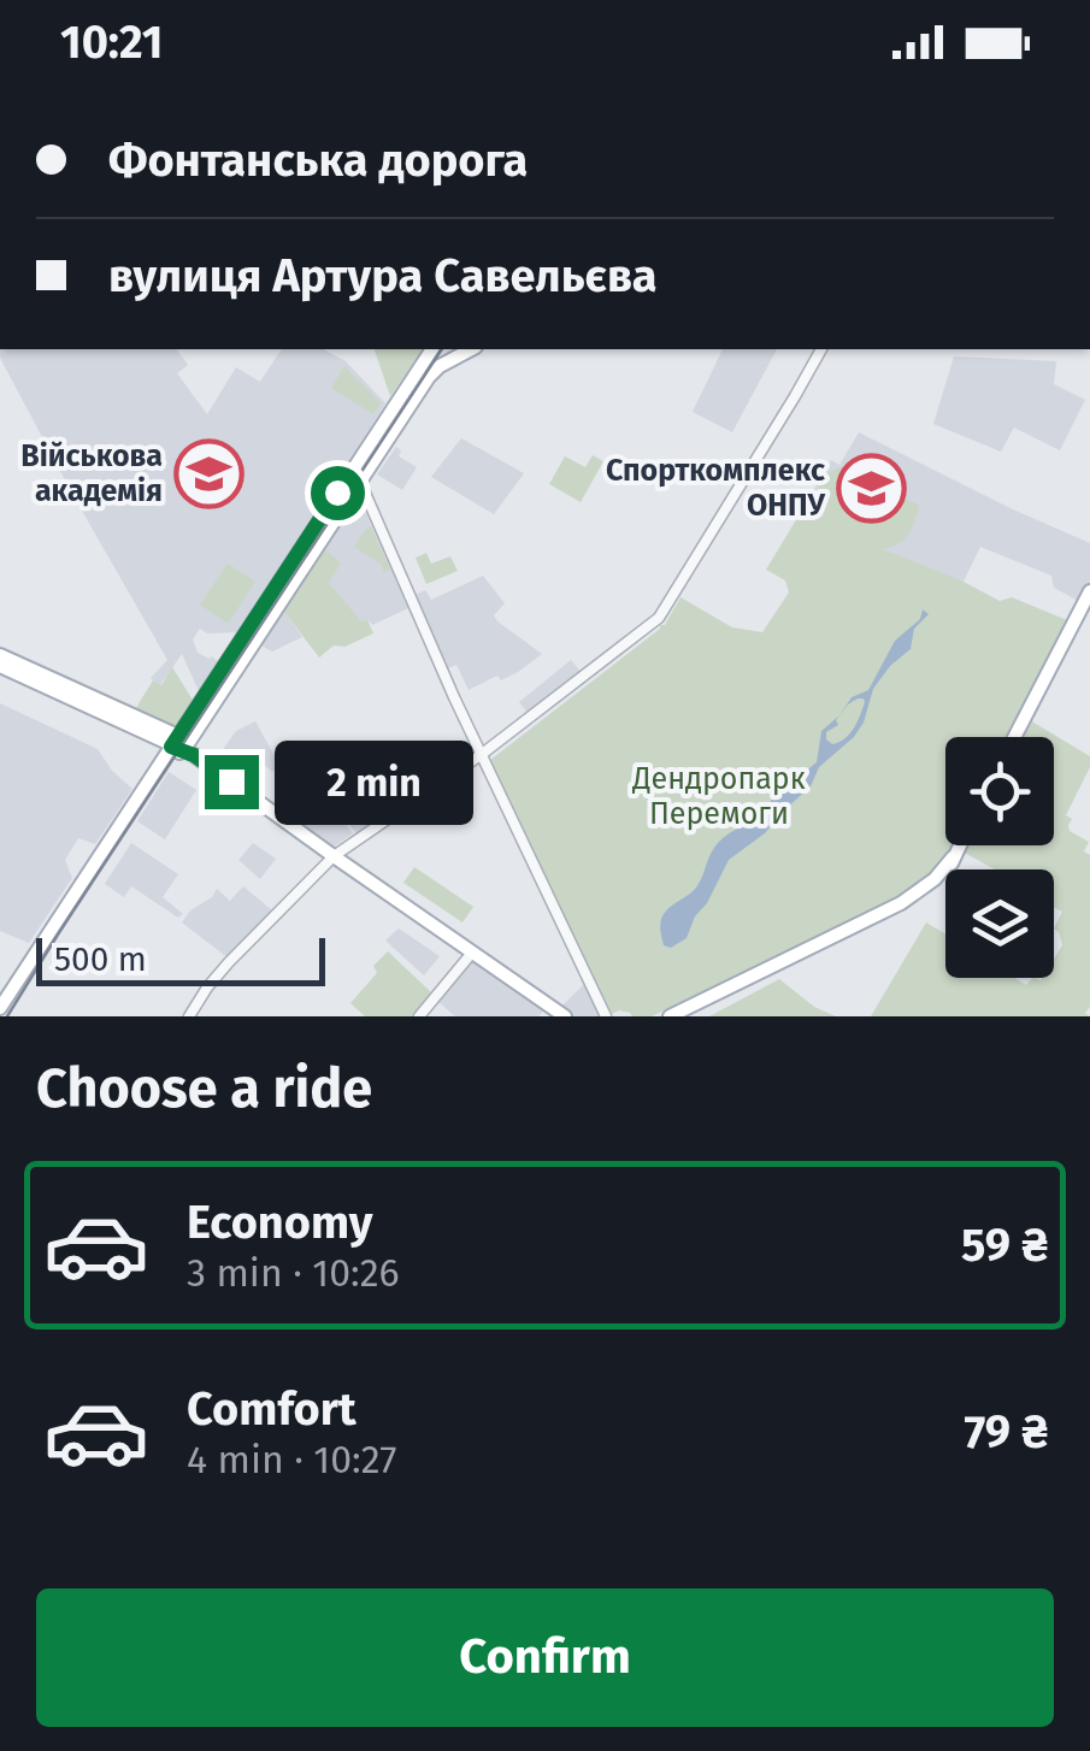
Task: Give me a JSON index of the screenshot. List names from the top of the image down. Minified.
{"parks":["Дендропарк Перемоги"],"places":{"school or university":["Військова академія","Спорткомплекс ОНПУ"]},"scale_bar":"500 m","page":{"status":"10:21","banner":["Фонтанська дорога","вулиця Артура Савельєва"],"bubble":"2 min","scale":"500 m","heading":"Choose a ride","list":[{"name":"Economy","note":"3 min · 10:26","value":"59 ₴"},{"name":"Comfort","note":"4 min · 10:27","value":"79 ₴"}],"buttons":"Confirm"}}
